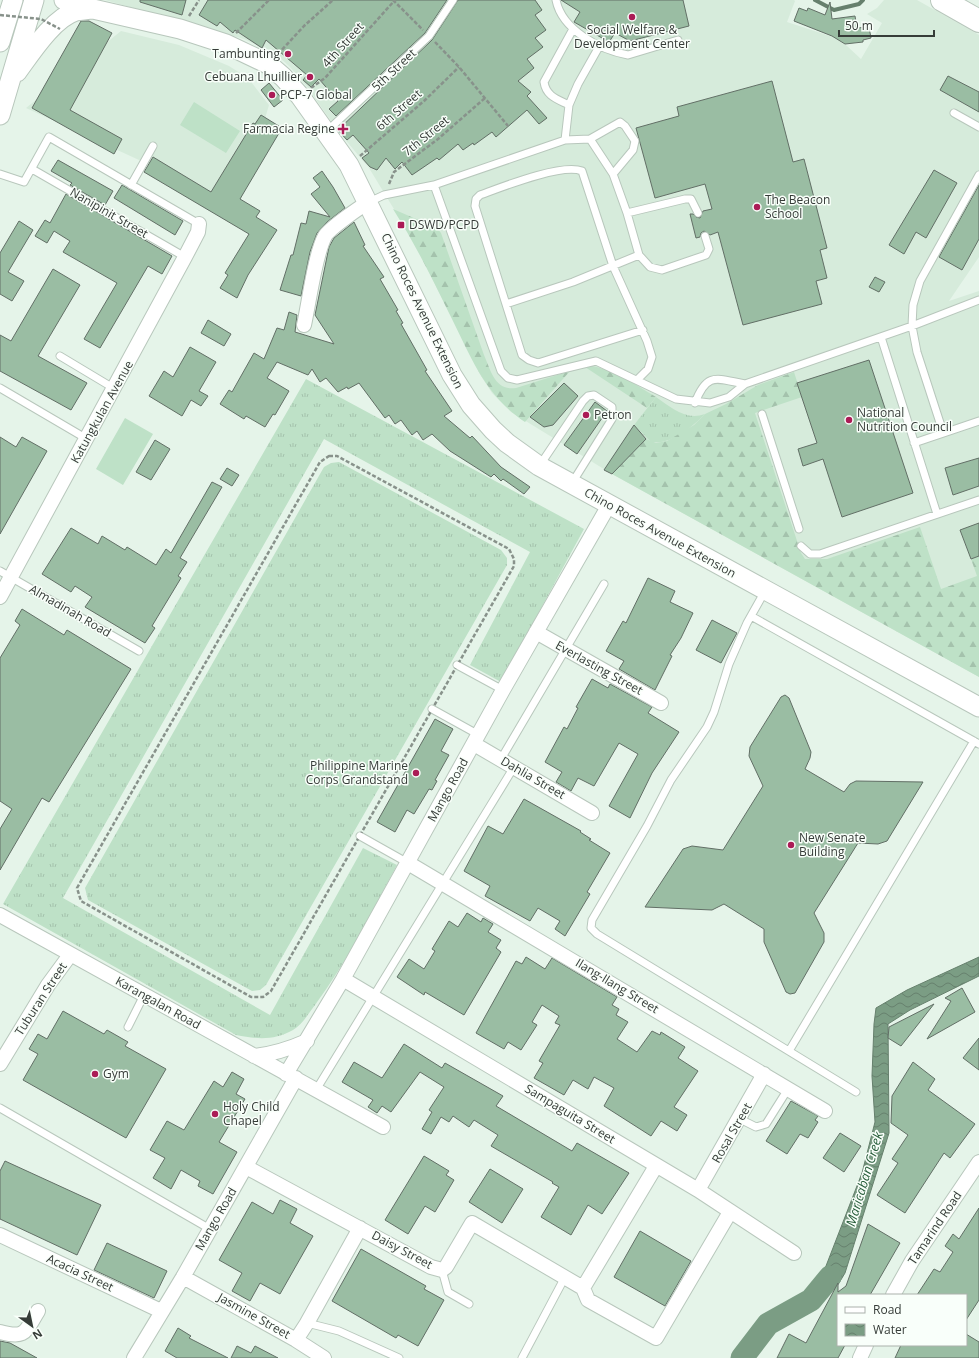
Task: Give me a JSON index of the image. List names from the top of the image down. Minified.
{"streets":{"main road":["Chino Roces Avenue Extension"],"street":["Katungkulan Avenue","Everlasting Street","Dahlia Street","Mango Road","Ilang-Ilang Street","Tuburan Street","Karangalan Road","Sampaguita Street","Rosal Street","Tamarind Road","Daisy Street","Acacia Street","Jasmine Street"],"lane":["5th Street","Nanipinit Street","Almadinah Road"],"path":["4th Street","6th Street","7th Street"]},"crossings":[["4th Street","Chino Roces Avenue Extension"],["5th Street","Chino Roces Avenue Extension"],["6th Street","Chino Roces Avenue Extension"],["Nanipinit Street","Katungkulan Avenue"],["Chino Roces Avenue Extension","Mango Road"],["Katungkulan Avenue","Almadinah Road"],["Everlasting Street","Mango Road"],["Dahlia Street","Mango Road"],["Mango Road","Ilang-Ilang Street"],["Mango Road","Karangalan Road"],["Mango Road","Sampaguita Street"],["Mango Road","Daisy Street"],["Mango Road","Acacia Street"],["Mango Road","Jasmine Street"],["Ilang-Ilang Street","Rosal Street"],["Tuburan Street","Karangalan Road"],["Sampaguita Street","Rosal Street"],["Sampaguita Street","Daisy Street"]],"water":["Maricaban Creek"],"places":{"other":["Social Welfare & Development Center","Tambunting","Cebuana Lhuillier","PCP-7 Global","The Beacon School","Petron","National Nutrition Council","Philippine Marine Corps Grandstand","New Senate Building","Gym","Holy Child Chapel"],"health":["Farmacia Regine"],"transit":["DSWD/PCPD"]},"legend":["Road","Water"],"scale_bar":"50 m","north":"bottom right"}
